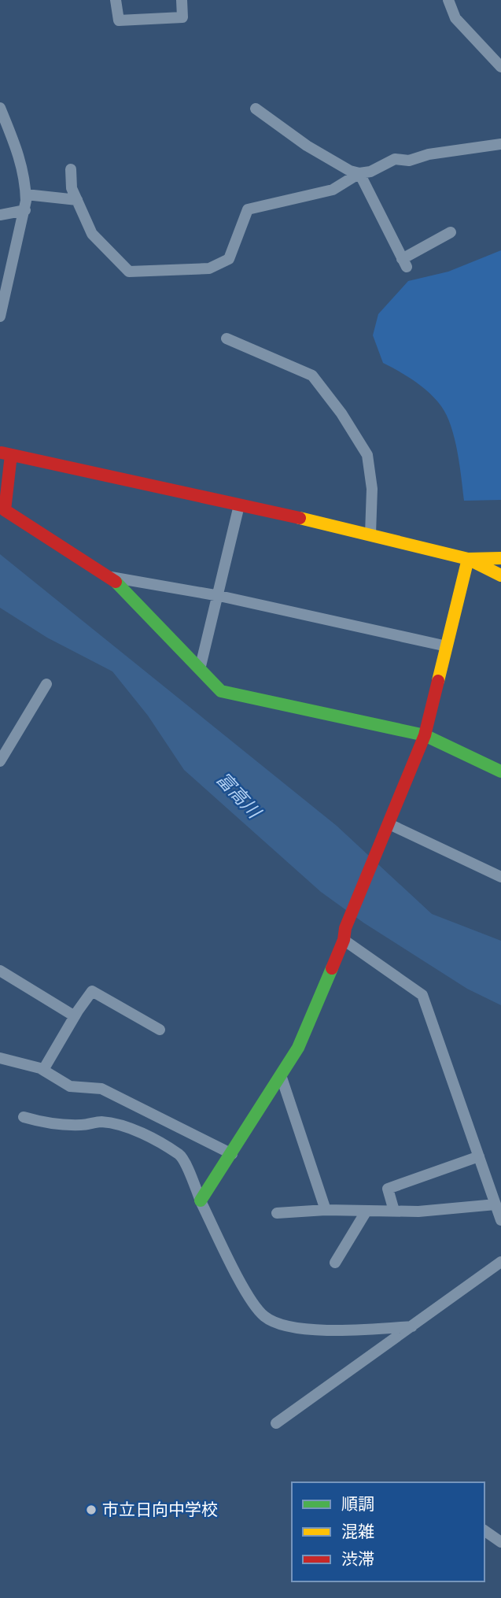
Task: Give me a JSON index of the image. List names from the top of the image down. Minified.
{"water":["富高川"],"places":["市立日向中学校"],"legend":["順調","混雑","渋滞"]}
